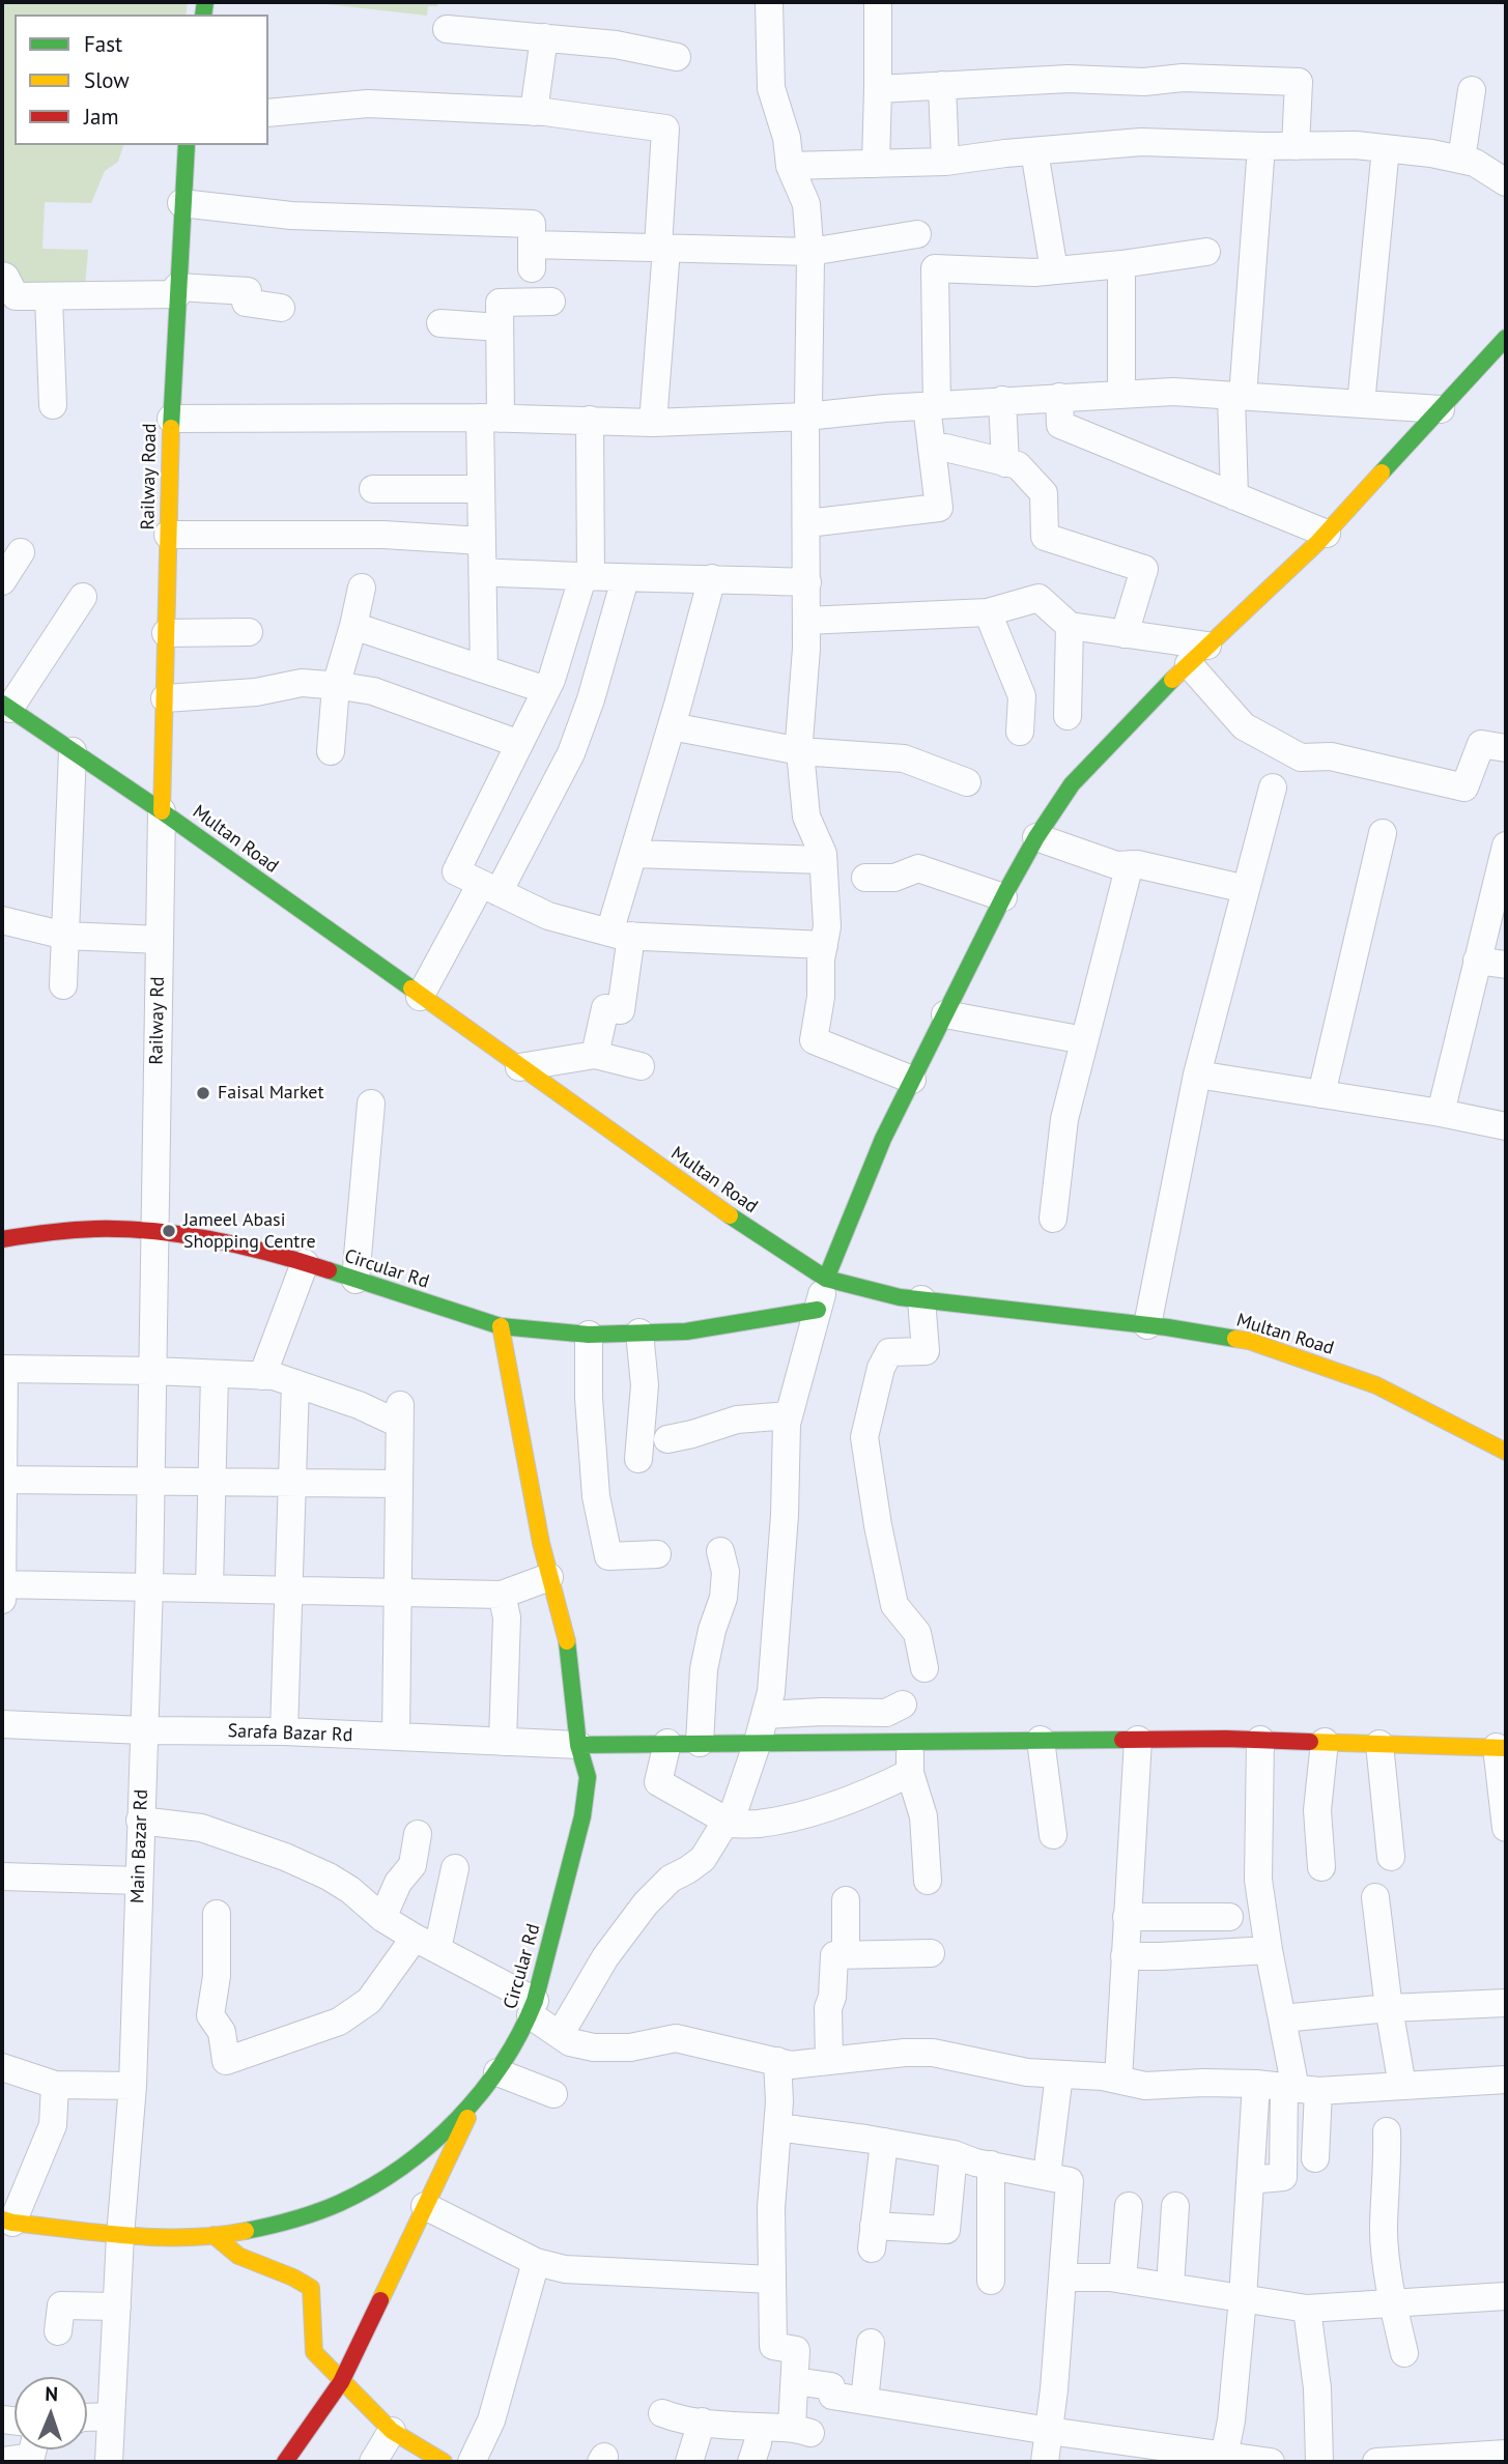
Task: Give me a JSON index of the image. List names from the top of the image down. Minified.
{"streets":{"street":["Railway Road","Multan Road","Railway Rd","Circular Rd","Sarafa Bazar Rd","Main Bazar Rd"]},"crossings":[["Railway Road","Multan Road"],["Railway Road","Railway Rd"],["Multan Road","Railway Rd"],["Railway Rd","Circular Rd"],["Railway Rd","Main Bazar Rd"],["Circular Rd","Sarafa Bazar Rd"],["Circular Rd","Main Bazar Rd"],["Sarafa Bazar Rd","Main Bazar Rd"]],"places":["Faisal Market","Jameel Abasi Shopping Centre"],"legend":["Fast","Slow","Jam"],"north":"top"}
